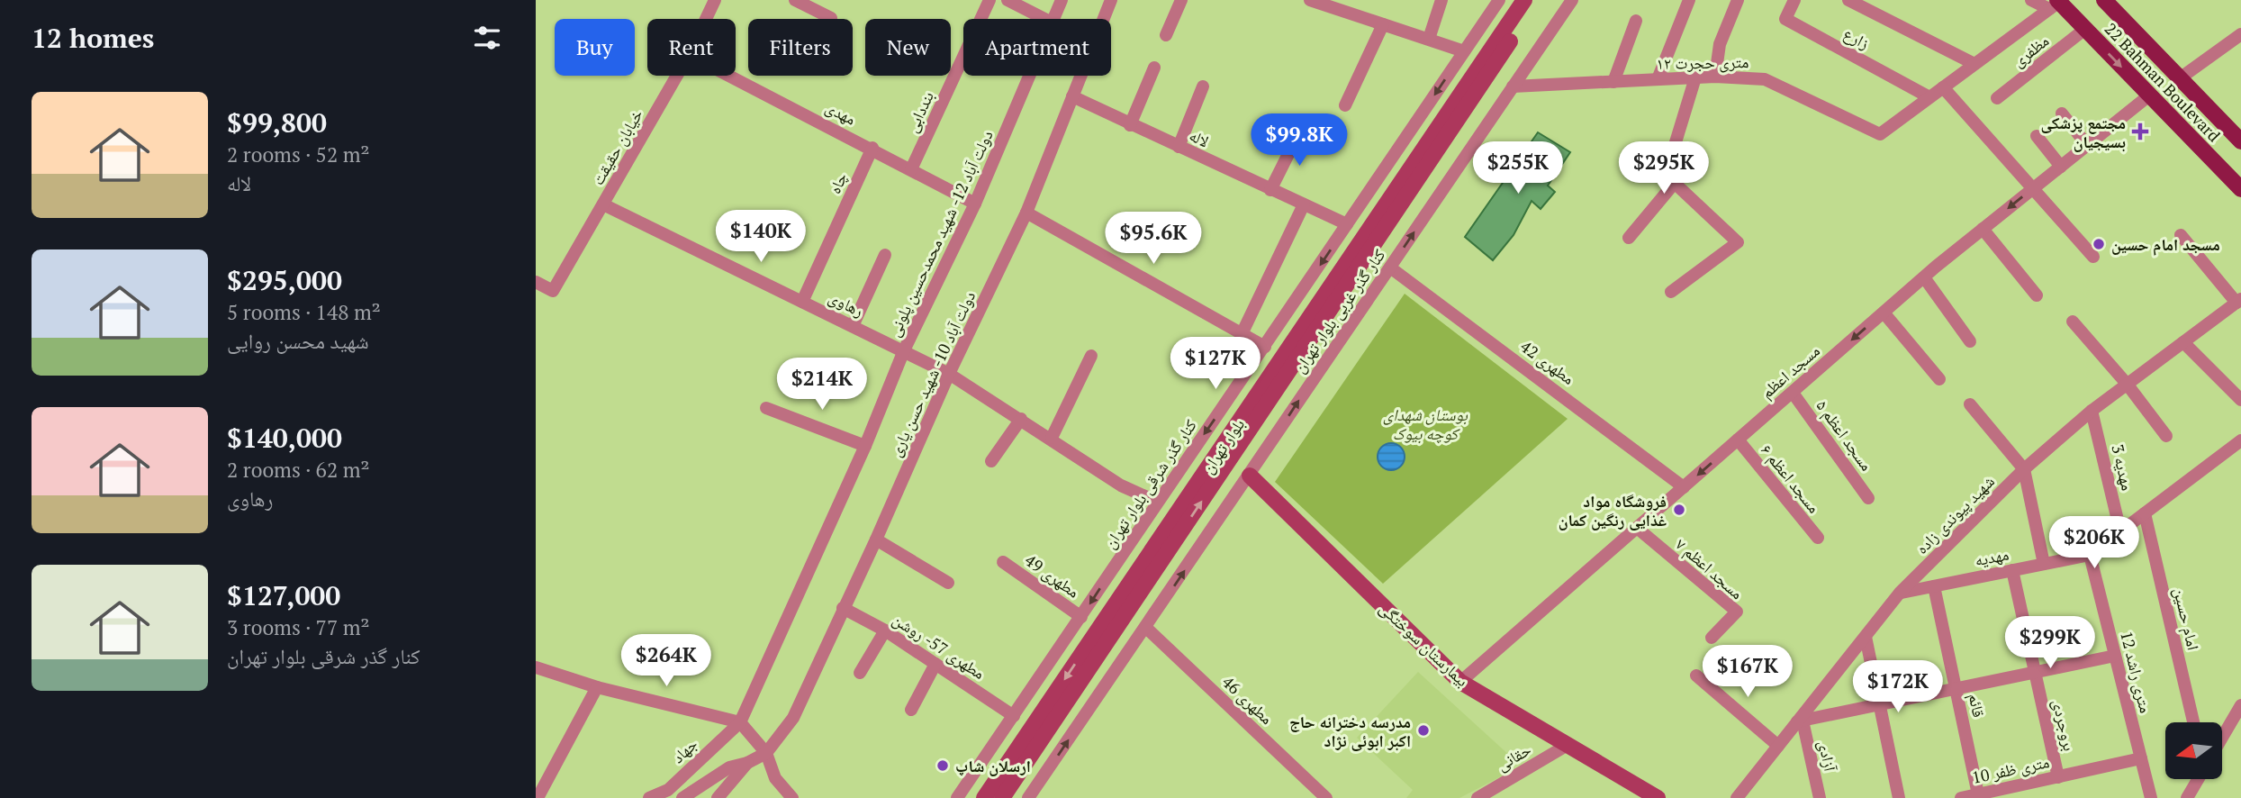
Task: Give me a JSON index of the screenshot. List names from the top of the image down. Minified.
{"streets":{"main road":["22 Bahman Boulevard","بلوار تهران","بیمارستان سوختگی"],"street":["زارع","مظفری","۱۲ متری حجرت","بنددابی","مهدی","لاله","خیابان حقیقت","چاه","دولت آباد 12- شهید محمدحسین پلونی","رهاوی","کنار گذر غربی بلوار تهران","مطهری 42","مسجد اعظم","دولت آباد 10- شهید حسن یاری","مسجد اعظم ۵","مهدیه 3","مسجد اعظم ۶","کنار گذر شرقی بلوار تهران","شهید پیوندی زاده","مهدیه","مسجد اعظم ۷","مطهری 49","امام حسین","مطهری 57- روشن","12 متری راشد","مطهری 46","قائم","بروجردی","جهاد","آزادی","حقانی","10 متری ظفر"]},"crossings":[["زارع","۱۲ متری حجرت"],["مظفری","22 Bahman Boulevard"],["۱۲ متری حجرت","کنار گذر غربی بلوار تهران"],["22 Bahman Boulevard","مسجد اعظم"],["بنددابی","مهدی"],["مهدی","چاه"],["مهدی","دولت آباد 12- شهید محمدحسین پلونی"],["لاله","دولت آباد 10- شهید حسن یاری"],["لاله","کنار گذر شرقی بلوار تهران"],["خیابان حقیقت","رهاوی"],["چاه","رهاوی"],["دولت آباد 12- شهید محمدحسین پلونی","رهاوی"],["دولت آباد 12- شهید محمدحسین پلونی","جهاد"],["رهاوی","دولت آباد 10- شهید حسن یاری"],["کنار گذر غربی بلوار تهران","مطهری 42"],["کنار گذر غربی بلوار تهران","بیمارستان سوختگی"],["کنار گذر غربی بلوار تهران","مطهری 46"],["مطهری 42","مسجد اعظم"],["مسجد اعظم","مسجد اعظم ۵"],["مسجد اعظم","مسجد اعظم ۶"],["مسجد اعظم","مسجد اعظم ۷"],["مسجد اعظم","بیمارستان سوختگی"],["دولت آباد 10- شهید حسن یاری","مطهری 57- روشن"],["مهدیه 3","شهید پیوندی زاده"],["مهدیه 3","مهدیه"],["کنار گذر شرقی بلوار تهران","مطهری 49"],["کنار گذر شرقی بلوار تهران","مطهری 57- روشن"],["شهید پیوندی زاده","مهدیه"],["شهید پیوندی زاده","آزادی"],["مهدیه","امام حسین"],["مهدیه","12 متری راشد"],["مهدیه","قائم"],["مهدیه","بروجردی"],["بیمارستان سوختگی","حقانی"],["12 متری راشد","10 متری ظفر"],["قائم","10 متری ظفر"],["بروجردی","10 متری ظفر"]],"one_way":["کنار گذر غربی بلوار تهران"],"parks":["بوستان شهدای کوچه بیوک"],"places":{"health":["مجتمع پزشکی بسیجیان"],"other":["مسجد امام حسین","فروشگاه مواد غذایی رنگین کمان","مدرسه دخترانه حاج اکبر ابوئی نژاد","ارسلان شاپ"]},"north":"left","page":{"heading":"12 homes","chip":["Buy","Rent","Filters","New","Apartment"],"list":[{"name":"$99,800","note":"2 rooms · 52 m² · لاله"},{"name":"$295,000","note":"5 rooms · 148 m² · شهید محسن روایی"},{"name":"$140,000","note":"2 rooms · 62 m² · رهاوی"},{"name":"$127,000","note":"3 rooms · 77 m² · کنار گذر شرقی بلوار تهران"}],"price":["$99.8K","$255K","$295K","$140K","$95.6K","$127K","$214K","$206K","$299K","$264K","$167K","$172K"]}}
